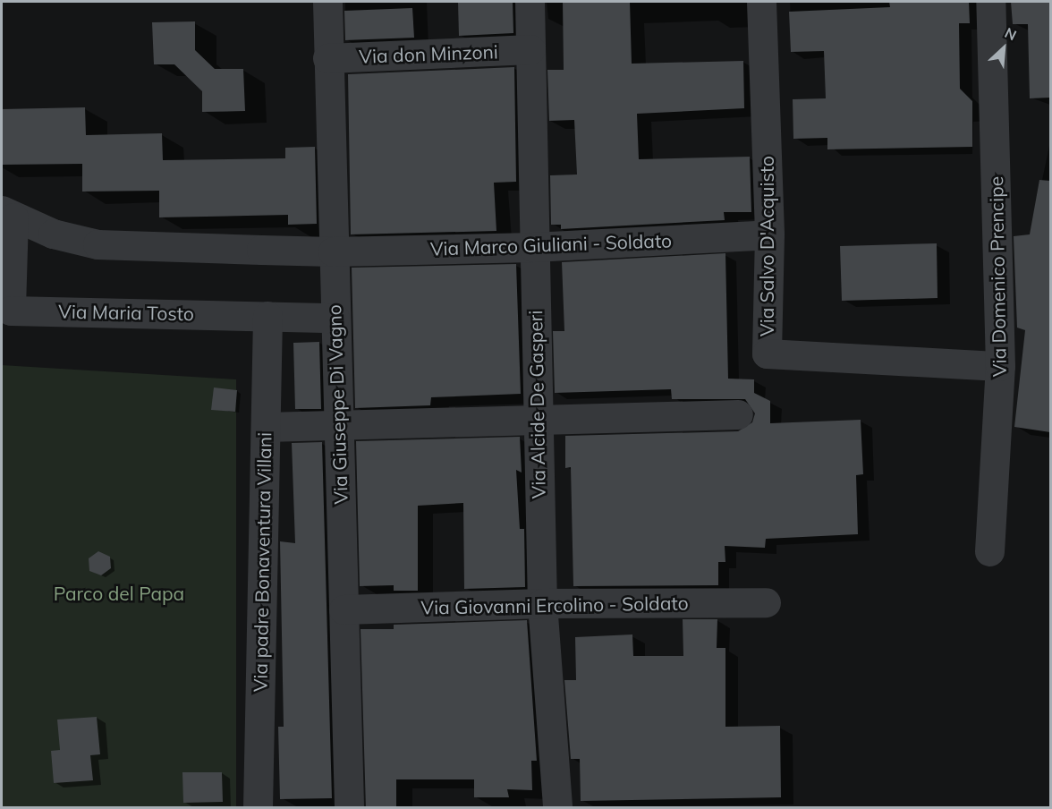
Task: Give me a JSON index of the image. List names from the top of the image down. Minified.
{"streets":{"street":["Via don Minzoni","Via Marco Giuliani - Soldato","Via Salvo D'Acquisto","Via Domenico Prencipe","Via Maria Tosto","Via Giuseppe Di Vagno","Via Alcide De Gasperi","Via padre Bonaventura Villani","Via Giovanni Ercolino - Soldato"]},"crossings":[["Via don Minzoni","Via Giuseppe Di Vagno"],["Via don Minzoni","Via Alcide De Gasperi"],["Via Marco Giuliani - Soldato","Via Salvo D'Acquisto"],["Via Marco Giuliani - Soldato","Via Maria Tosto"],["Via Marco Giuliani - Soldato","Via Giuseppe Di Vagno"],["Via Marco Giuliani - Soldato","Via Alcide De Gasperi"],["Via Salvo D'Acquisto","Via Domenico Prencipe"],["Via Maria Tosto","Via Giuseppe Di Vagno"],["Via Maria Tosto","Via padre Bonaventura Villani"],["Via Giuseppe Di Vagno","Via Giovanni Ercolino - Soldato"],["Via Alcide De Gasperi","Via Giovanni Ercolino - Soldato"]],"parks":["Parco del Papa"],"north":"top right"}
